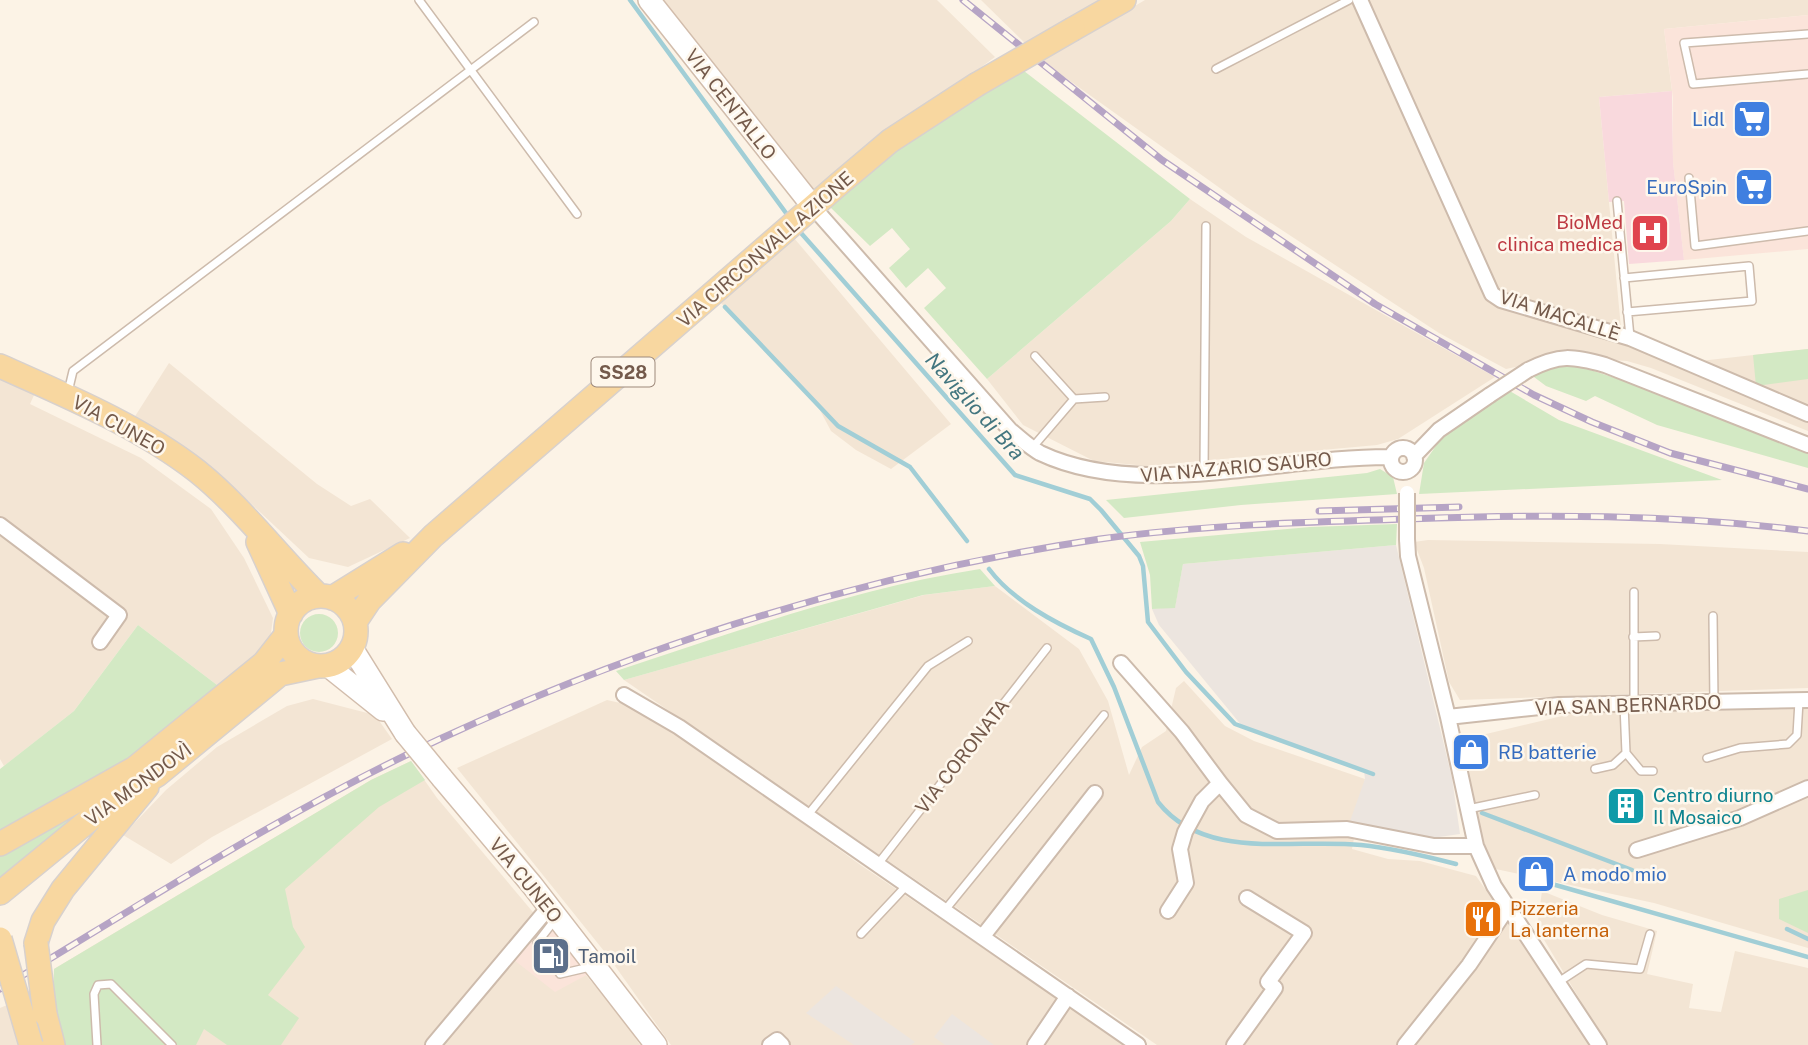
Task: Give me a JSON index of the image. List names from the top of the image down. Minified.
{"streets":{"main road":["VIA CENTALLO","VIA CIRCONVALLAZIONE","SS28","VIA CUNEO","VIA MONDOVÌ"],"street":["VIA MACALLÈ","VIA NAZARIO SAURO","VIA SAN BERNARDO"],"lane":["VIA CORONATA"]},"crossings":[["VIA CENTALLO","VIA CIRCONVALLAZIONE"],["VIA CENTALLO","VIA NAZARIO SAURO"],["VIA CIRCONVALLAZIONE","VIA CUNEO"],["VIA CIRCONVALLAZIONE","VIA NAZARIO SAURO"],["VIA CIRCONVALLAZIONE","VIA MONDOVÌ"],["VIA CUNEO","VIA MONDOVÌ"]],"water":["Naviglio di Bra"],"places":{"supermarket":["Lidl","EuroSpin"],"hospital":["BioMed clinica medica"],"shop":["RB batterie","A modo mio"],"building":["Centro diurno Il Mosaico"],"restaurant":["Pizzeria La lanterna"],"fuel station":["Tamoil"]}}
